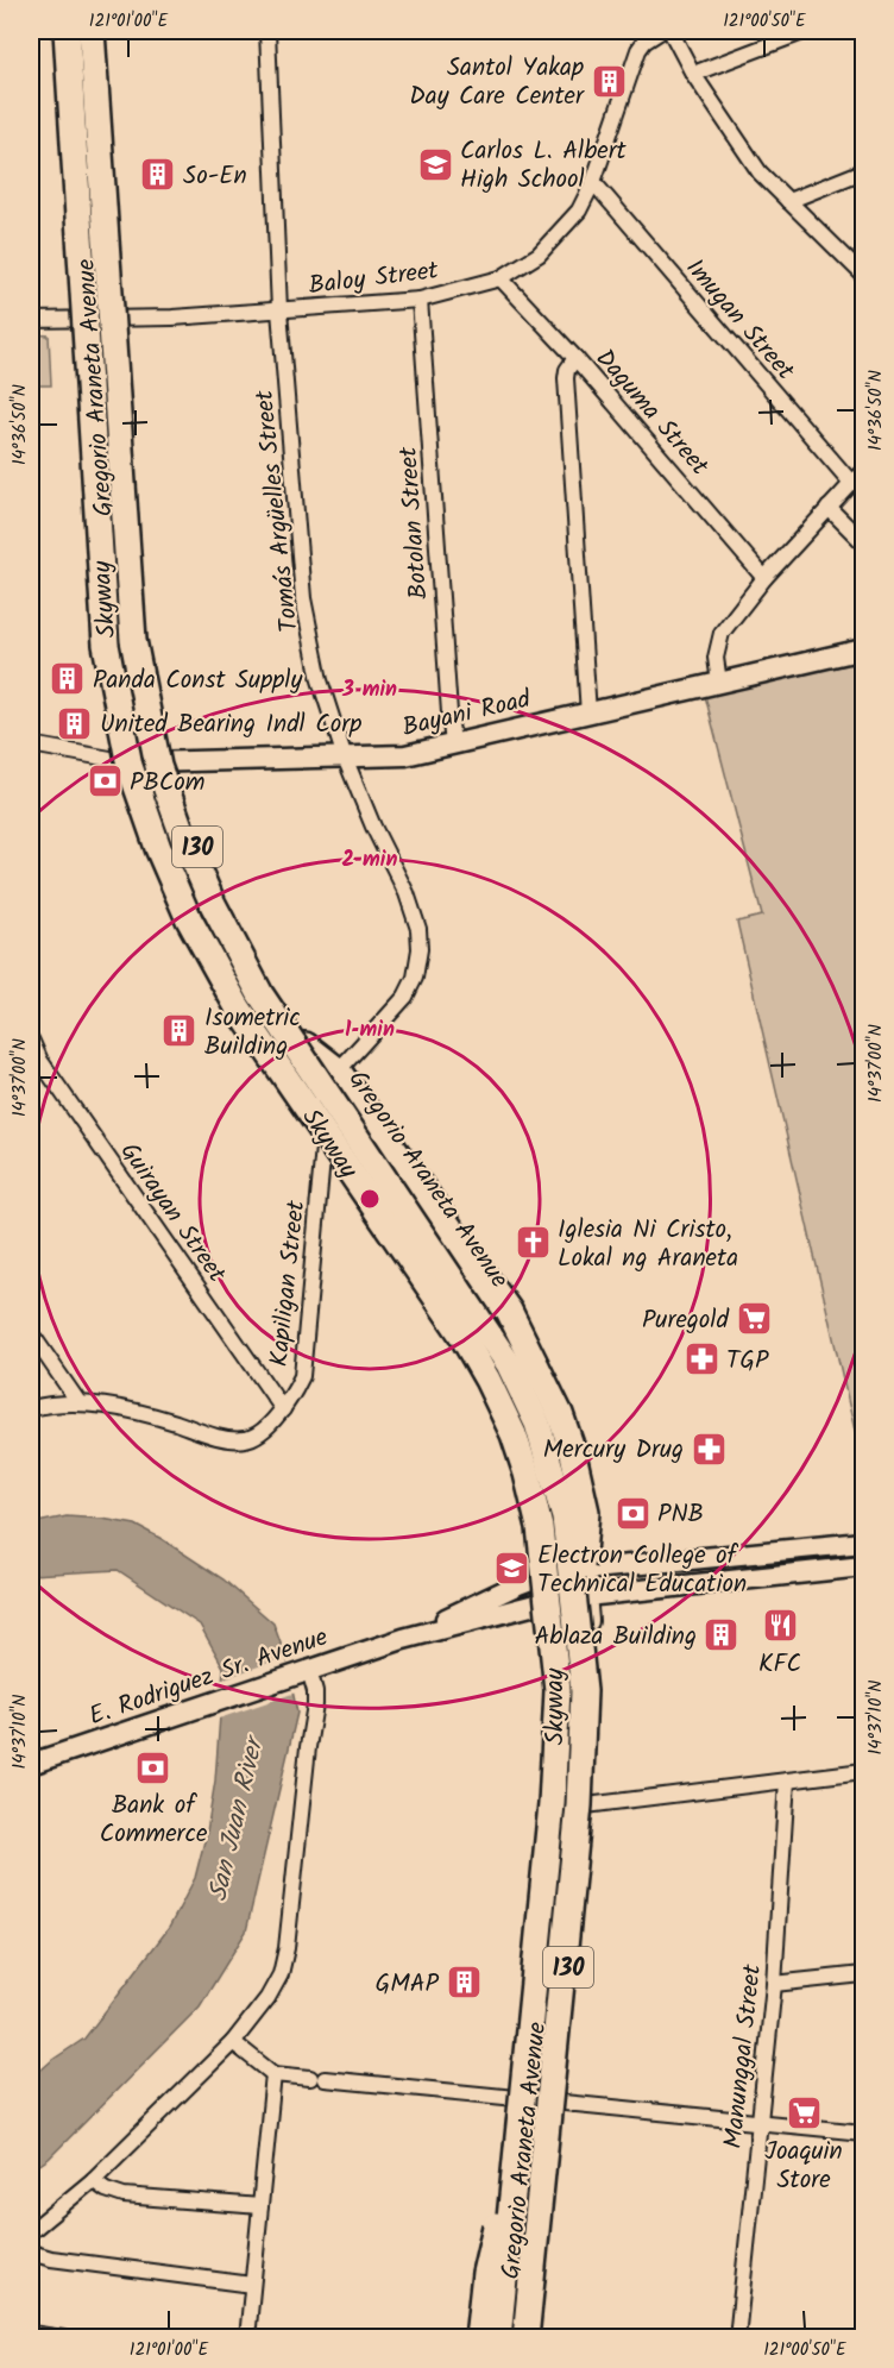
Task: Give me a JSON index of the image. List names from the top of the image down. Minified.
{"streets":{"highway":["Skyway"],"main road":["Gregorio Araneta Avenue","Bayani Road","130","E. Rodriguez Sr. Avenue"],"street":["Baloy Street","Imugan Street","Daguma Street","Tomás Argüelles Street","Botolan Street","Guirayan Street","Kapiligan Street","Manunggal Street"]},"crossings":[["Baloy Street","Imugan Street"],["Baloy Street","Gregorio Araneta Avenue"],["Baloy Street","Daguma Street"],["Baloy Street","Tomás Argüelles Street"],["Baloy Street","Botolan Street"],["Gregorio Araneta Avenue","Tomás Argüelles Street"],["Gregorio Araneta Avenue","Skyway"],["Gregorio Araneta Avenue","Bayani Road"],["Gregorio Araneta Avenue","Kapiligan Street"],["Gregorio Araneta Avenue","E. Rodriguez Sr. Avenue"],["Tomás Argüelles Street","Bayani Road"],["Botolan Street","Bayani Road"],["Guirayan Street","Kapiligan Street"]],"water":["San Juan River"],"places":{"building":["Santol Yakap Day Care Center","So-En","Panda Const Supply","United Bearing Indl Corp","Isometric Building","Ablaza Building","GMAP"],"school or university":["Carlos L. Albert High School","Electron College of Technical Education"],"bank":["PBCom","PNB","Bank of Commerce"],"church":["Iglesia Ni Cristo, Lokal ng Araneta"],"supermarket":["Puregold","Joaquin Store"],"pharmacy":["TGP","Mercury Drug"],"restaurant":["KFC"]},"coordinates":["121°01'00\"E","121°00'50\"E","14°36'50\"N","14°37'00\"N","14°37'10\"N"],"rings":["3 min","2 min","1 min"]}
